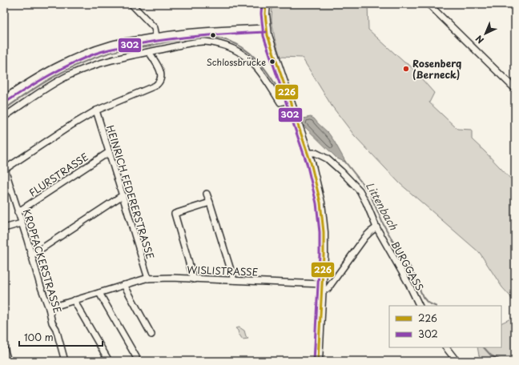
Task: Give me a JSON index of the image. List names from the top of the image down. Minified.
{"streets":{"street":["FLURSTRASSE","HEINRICH FEDERERSTRASSE","KROPFACKERSTRASSE","BURGGASS","WISLISTRASSE"]},"crossings":[["FLURSTRASSE","HEINRICH FEDERERSTRASSE"],["FLURSTRASSE","KROPFACKERSTRASSE"],["HEINRICH FEDERERSTRASSE","WISLISTRASSE"],["KROPFACKERSTRASSE","WISLISTRASSE"]],"water":["Littenbach"],"places":["Schlossbrücke","Rosenberg (Berneck)"],"lines":["transit line 226","transit line 302"],"legend":["226","302"],"scale_bar":"100 m","north":"bottom left"}
